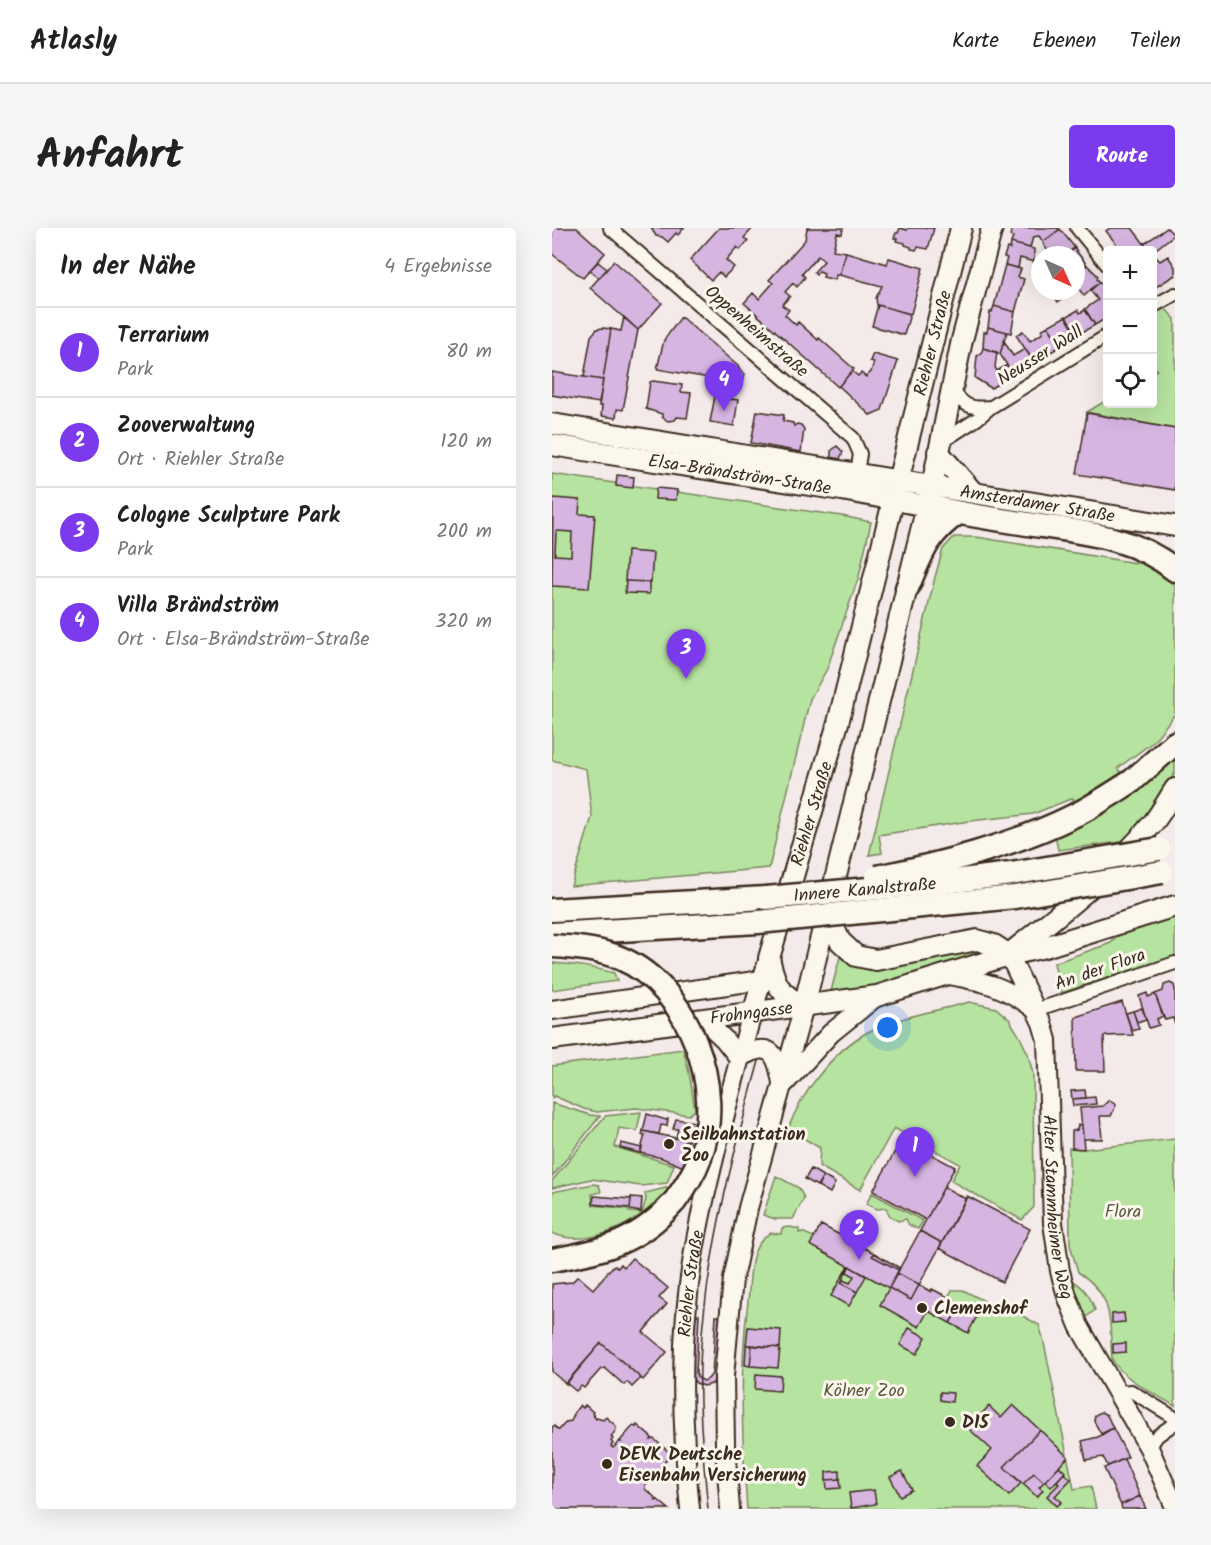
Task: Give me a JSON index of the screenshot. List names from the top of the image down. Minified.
{"streets":{"highway":["Innere Kanalstraße"],"main road":["Riehler Straße","Elsa-Brändström-Straße","Amsterdamer Straße","Frohngasse","Alter Stammheimer Weg"],"street":["Oppenheimstraße","Neusser Wall","An der Flora"]},"crossings":[["Oppenheimstraße","Elsa-Brändström-Straße"],["Riehler Straße","Neusser Wall"],["Riehler Straße","Elsa-Brändström-Straße"],["Riehler Straße","Amsterdamer Straße"],["Riehler Straße","Frohngasse"],["Elsa-Brändström-Straße","Amsterdamer Straße"],["An der Flora","Alter Stammheimer Weg"],["Frohngasse","Alter Stammheimer Weg"]],"parks":["Flora","Kölner Zoo"],"places":["Seilbahnstation Zoo","Clemenshof","D15","DEVK Deutsche Eisenbahn Versicherung"],"north":"bottom right","page":{"header":"Atlasly","nav":["Karte","Ebenen","Teilen"],"title":"Anfahrt","buttons":"Route","heading":["In der Nähe","4 Ergebnisse"],"map_buttons":["+","−"],"list":[{"mark":"1","name":"Terrarium","note":"Park","value":"80 m"},{"mark":"2","name":"Zooverwaltung","note":"Ort · Riehler Straße","value":"120 m"},{"mark":"3","name":"Cologne Sculpture Park","note":"Park","value":"200 m"},{"mark":"4","name":"Villa Brändström","note":"Ort · Elsa-Brändström-Straße","value":"320 m"}],"pins":["4","3","1","2"]}}
